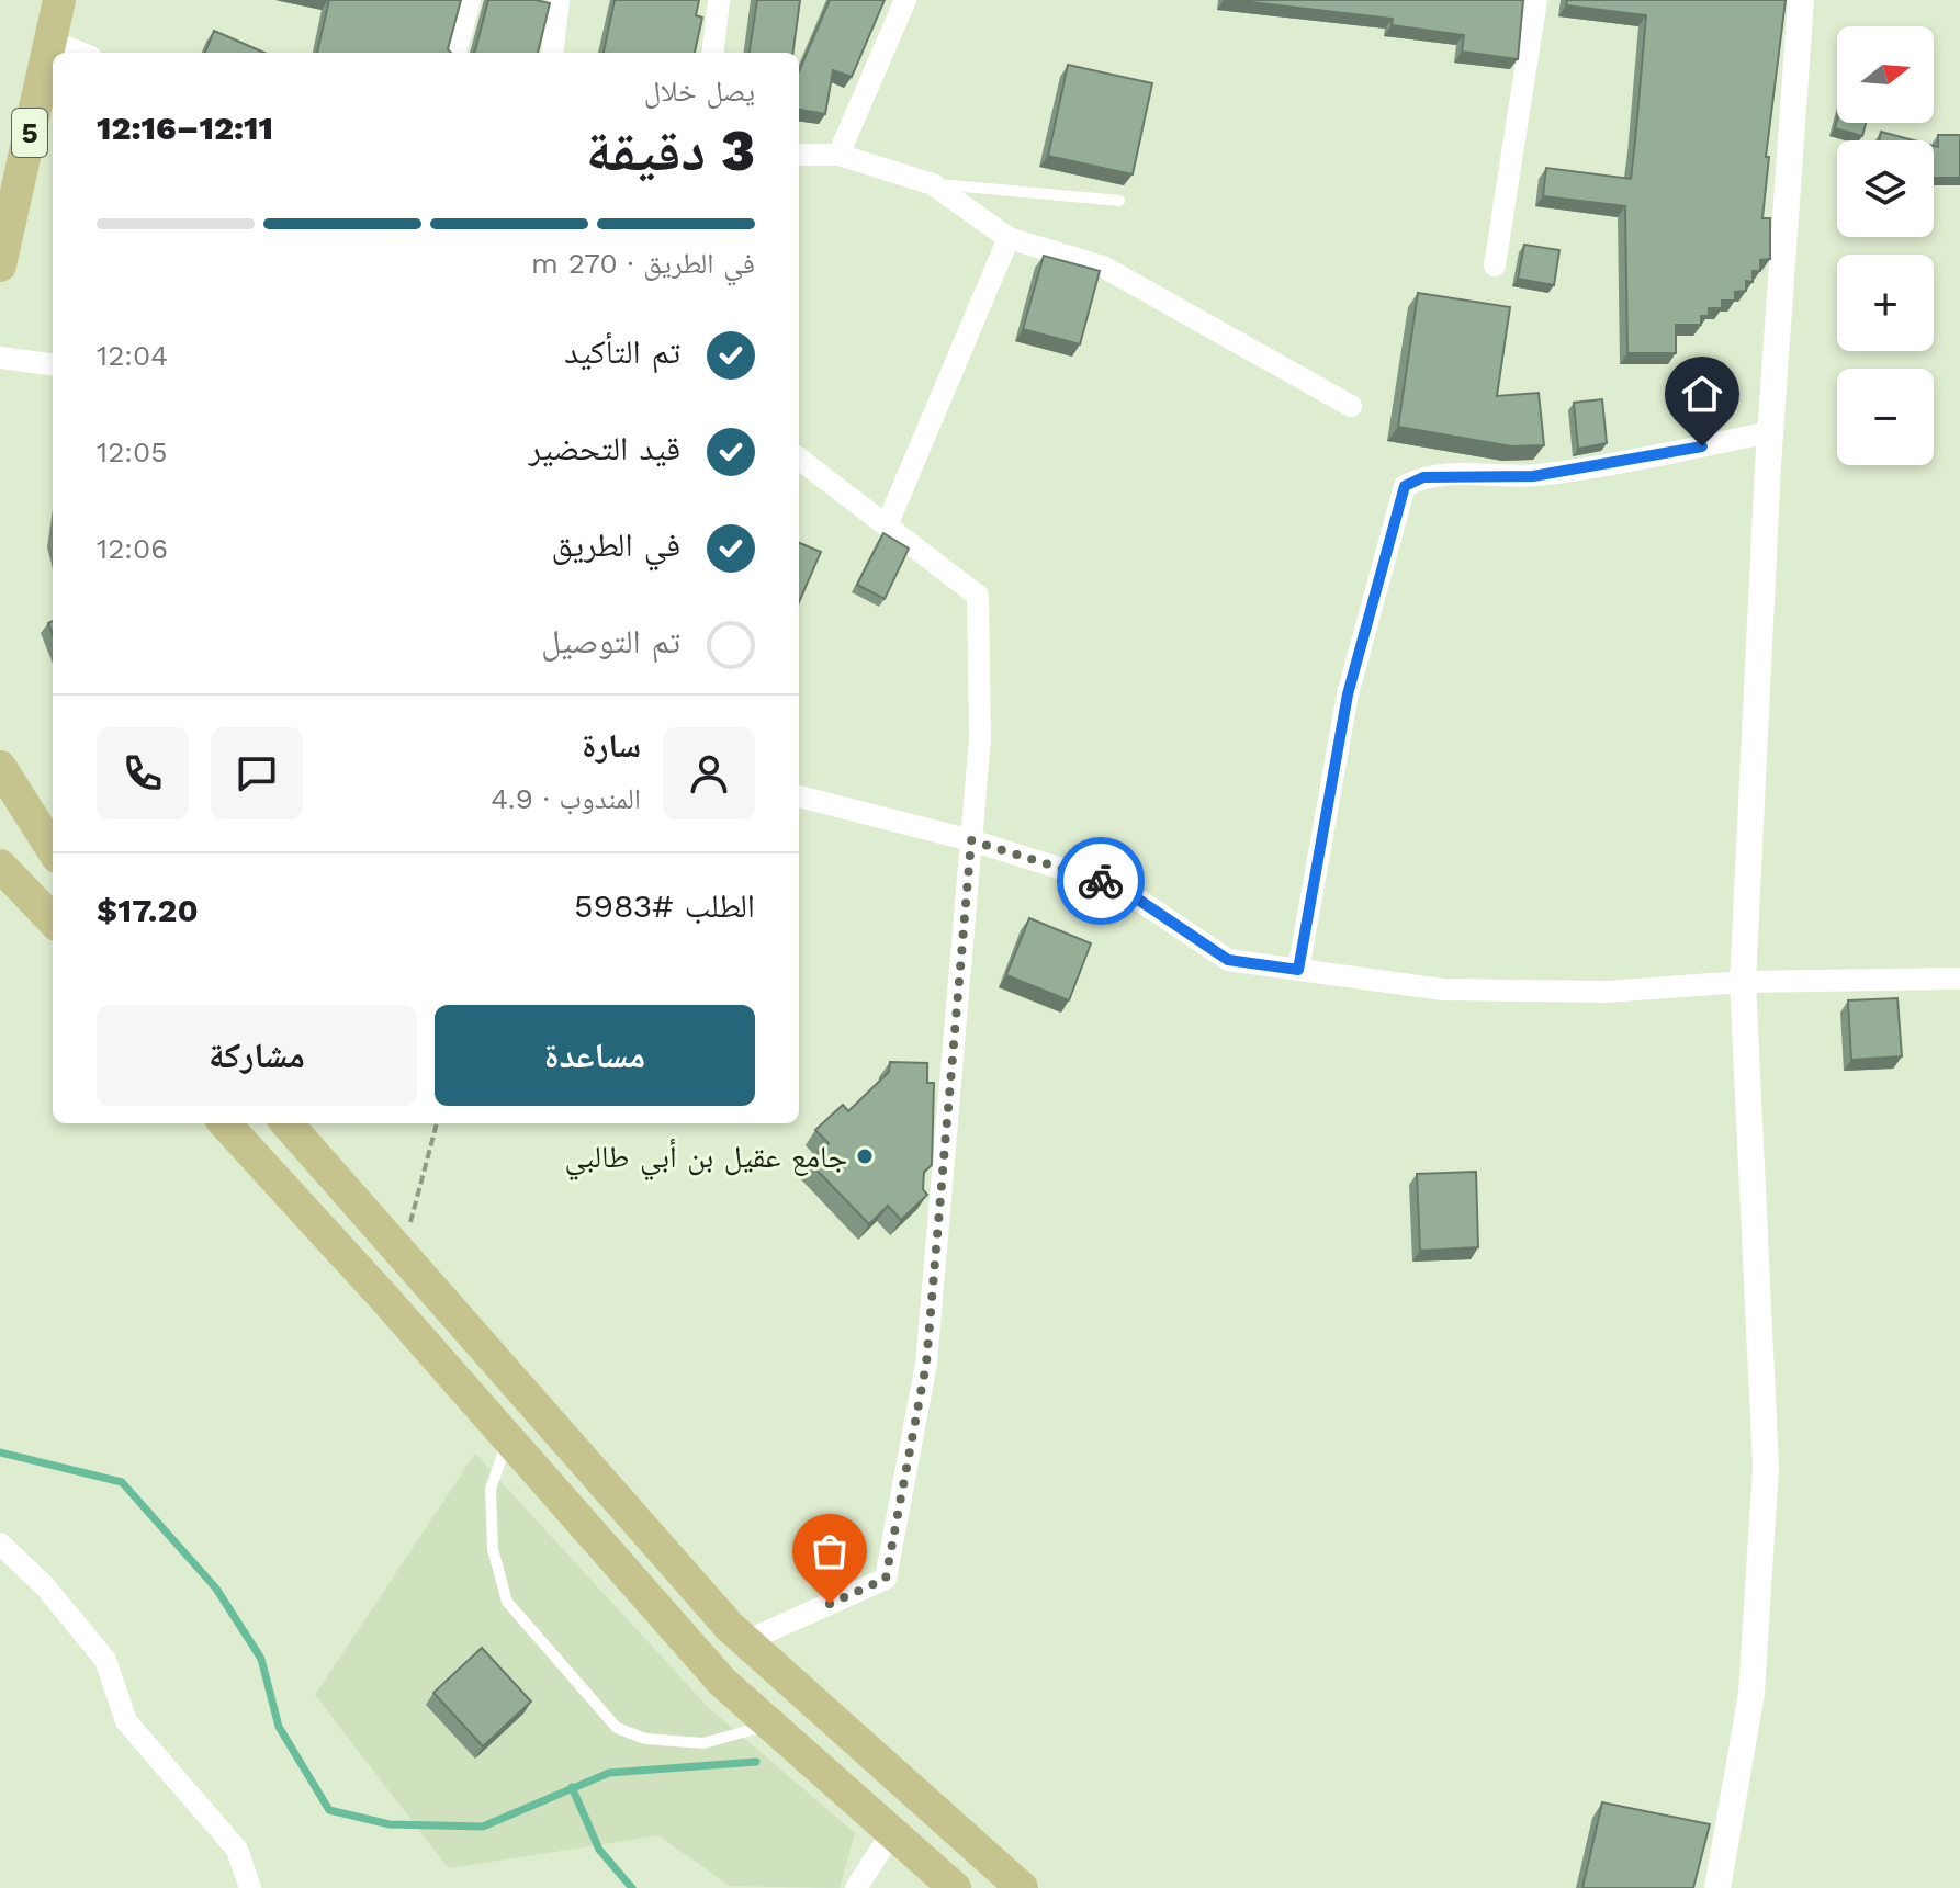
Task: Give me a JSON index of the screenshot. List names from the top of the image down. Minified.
{"streets":{"main road":["5"]},"places":["جامع عقيل بن أبي طالبي"],"north":"right","page":{"map_buttons":["+","−"],"heading":["3 دقيقة","يصل خلال","12:11–12:16"],"panel":["سارة","المندوب · 4.9","الطلب #5983","$17.20"],"bar":"في الطريق · 270 m","list":[["تم التأكيد","12:04"],["قيد التحضير","12:05"],["في الطريق","12:06"],"تم التوصيل"],"buttons":["مساعدة","مشاركة"]}}
